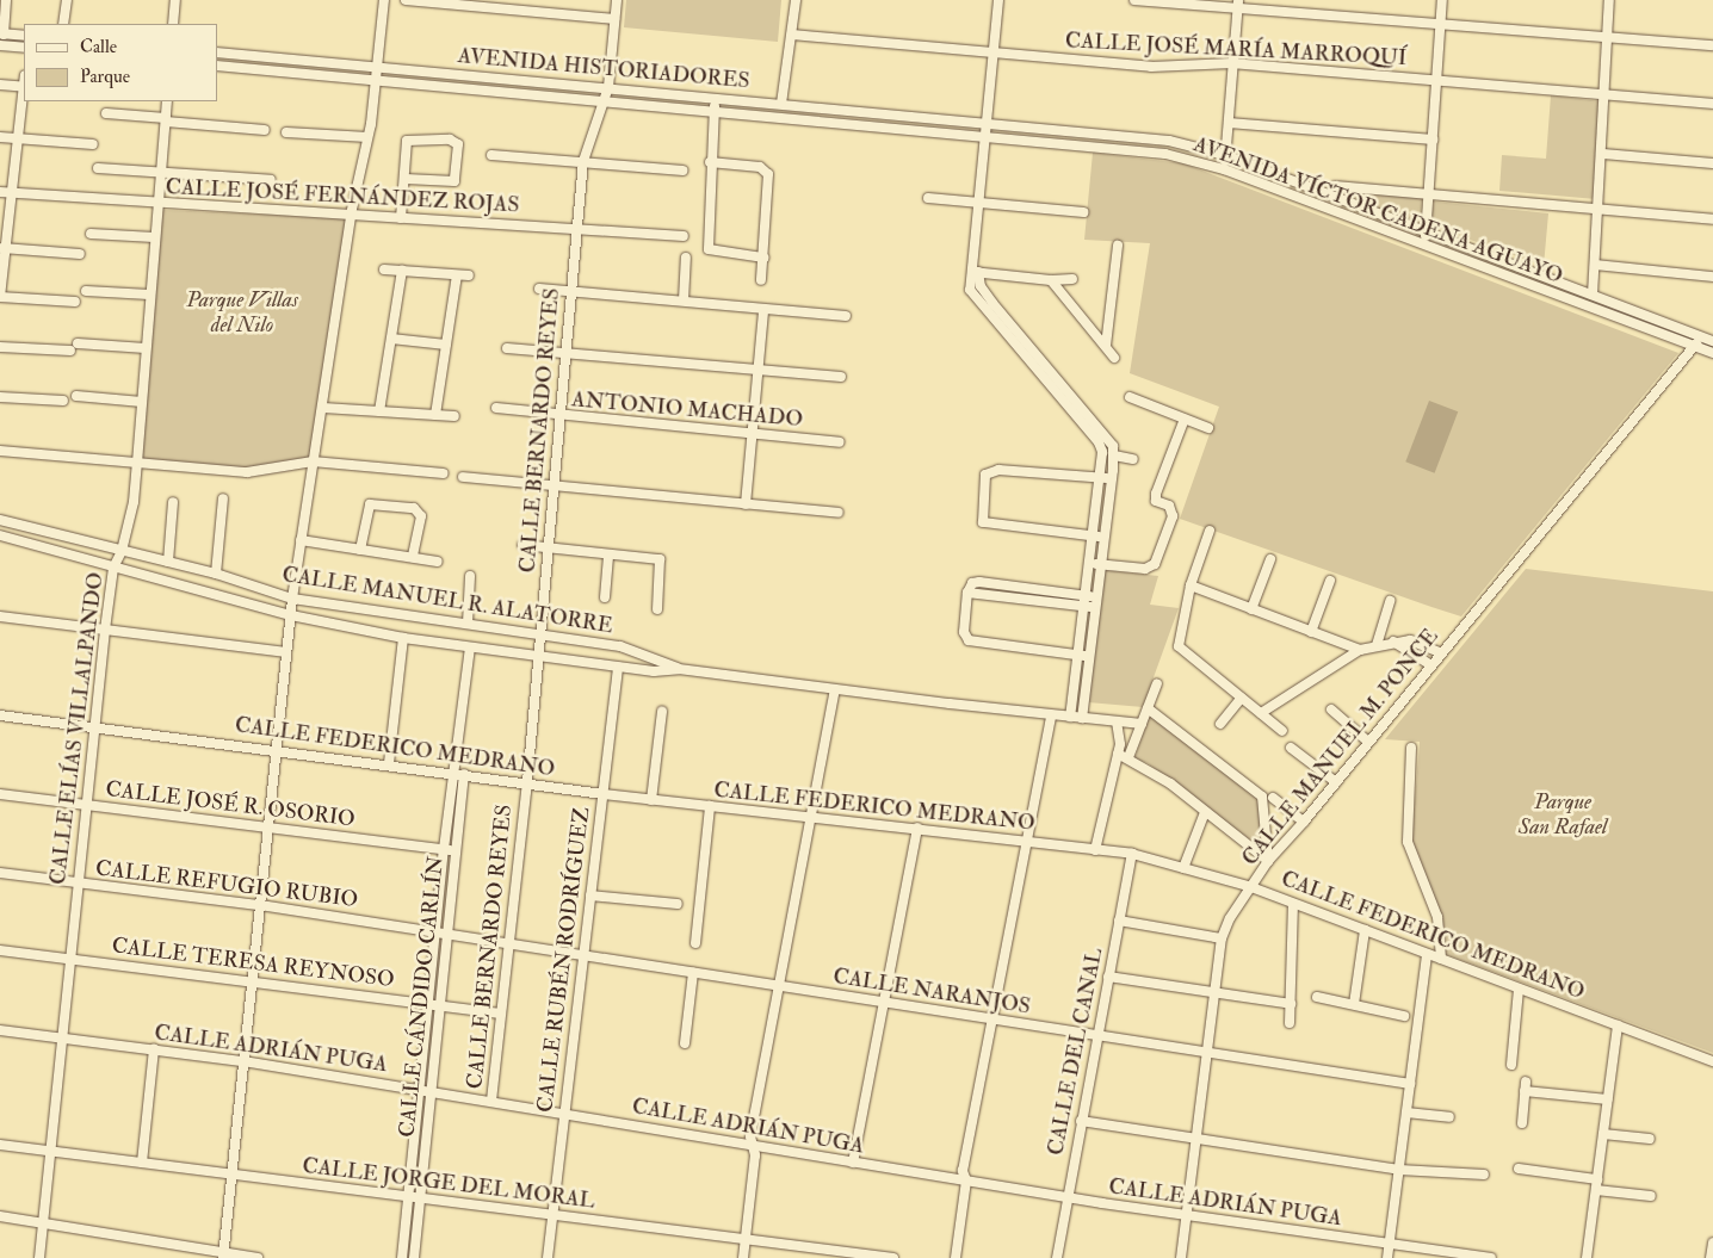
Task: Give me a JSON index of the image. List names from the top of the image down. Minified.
{"streets":{"street":["CALLE JOSÉ MARÍA MARROQUÍ","AVENIDA HISTORIADORES","CALLE JOSÉ FERNÁNDEZ ROJAS","AVENIDA VÍCTOR CADENA AGUAYO","ANTONIO MACHADO","CALLE BERNARDO REYES","CALLE MANUEL R. ALATORRE","CALLE ELÍAS VILLALPANDO","CALLE FEDERICO MEDRANO","CALLE MANUEL M. PONCE","CALLE JOSÉ R. OSORIO","CALLE REFUGIO RUBIO","CALLE RUBÉN RODRÍGUEZ","CALLE TERESA REYNOSO","CALLE NARANJOS","CALLE CÁNDIDO CARLÍN","CALLE ADRIÁN PUGA","CALLE DEL CANAL","CALLE JORGE DEL MORAL"]},"crossings":[["AVENIDA HISTORIADORES","AVENIDA VÍCTOR CADENA AGUAYO"],["AVENIDA HISTORIADORES","CALLE BERNARDO REYES"],["CALLE JOSÉ FERNÁNDEZ ROJAS","CALLE BERNARDO REYES"],["CALLE JOSÉ FERNÁNDEZ ROJAS","CALLE ELÍAS VILLALPANDO"],["AVENIDA VÍCTOR CADENA AGUAYO","CALLE MANUEL M. PONCE"],["ANTONIO MACHADO","CALLE BERNARDO REYES"],["CALLE BERNARDO REYES","CALLE MANUEL R. ALATORRE"],["CALLE BERNARDO REYES","CALLE FEDERICO MEDRANO"],["CALLE BERNARDO REYES","CALLE TERESA REYNOSO"],["CALLE BERNARDO REYES","CALLE NARANJOS"],["CALLE BERNARDO REYES","CALLE ADRIÁN PUGA"],["CALLE MANUEL R. ALATORRE","CALLE ELÍAS VILLALPANDO"],["CALLE MANUEL R. ALATORRE","CALLE RUBÉN RODRÍGUEZ"],["CALLE MANUEL R. ALATORRE","CALLE CÁNDIDO CARLÍN"],["CALLE ELÍAS VILLALPANDO","CALLE FEDERICO MEDRANO"],["CALLE ELÍAS VILLALPANDO","CALLE JOSÉ R. OSORIO"],["CALLE ELÍAS VILLALPANDO","CALLE REFUGIO RUBIO"],["CALLE ELÍAS VILLALPANDO","CALLE TERESA REYNOSO"],["CALLE ELÍAS VILLALPANDO","CALLE ADRIÁN PUGA"],["CALLE ELÍAS VILLALPANDO","CALLE JORGE DEL MORAL"],["CALLE FEDERICO MEDRANO","CALLE MANUEL M. PONCE"],["CALLE FEDERICO MEDRANO","CALLE RUBÉN RODRÍGUEZ"],["CALLE FEDERICO MEDRANO","CALLE CÁNDIDO CARLÍN"],["CALLE FEDERICO MEDRANO","CALLE DEL CANAL"],["CALLE MANUEL M. PONCE","CALLE NARANJOS"],["CALLE MANUEL M. PONCE","CALLE ADRIÁN PUGA"],["CALLE JOSÉ R. OSORIO","CALLE CÁNDIDO CARLÍN"],["CALLE REFUGIO RUBIO","CALLE NARANJOS"],["CALLE REFUGIO RUBIO","CALLE CÁNDIDO CARLÍN"],["CALLE RUBÉN RODRÍGUEZ","CALLE NARANJOS"],["CALLE RUBÉN RODRÍGUEZ","CALLE ADRIÁN PUGA"],["CALLE RUBÉN RODRÍGUEZ","CALLE JORGE DEL MORAL"],["CALLE TERESA REYNOSO","CALLE CÁNDIDO CARLÍN"],["CALLE NARANJOS","CALLE CÁNDIDO CARLÍN"],["CALLE NARANJOS","CALLE DEL CANAL"],["CALLE CÁNDIDO CARLÍN","CALLE ADRIÁN PUGA"],["CALLE CÁNDIDO CARLÍN","CALLE JORGE DEL MORAL"],["CALLE ADRIÁN PUGA","CALLE DEL CANAL"]],"parks":["Parque Villas del Nilo","Parque San Rafael"],"legend":["Calle","Parque"]}
